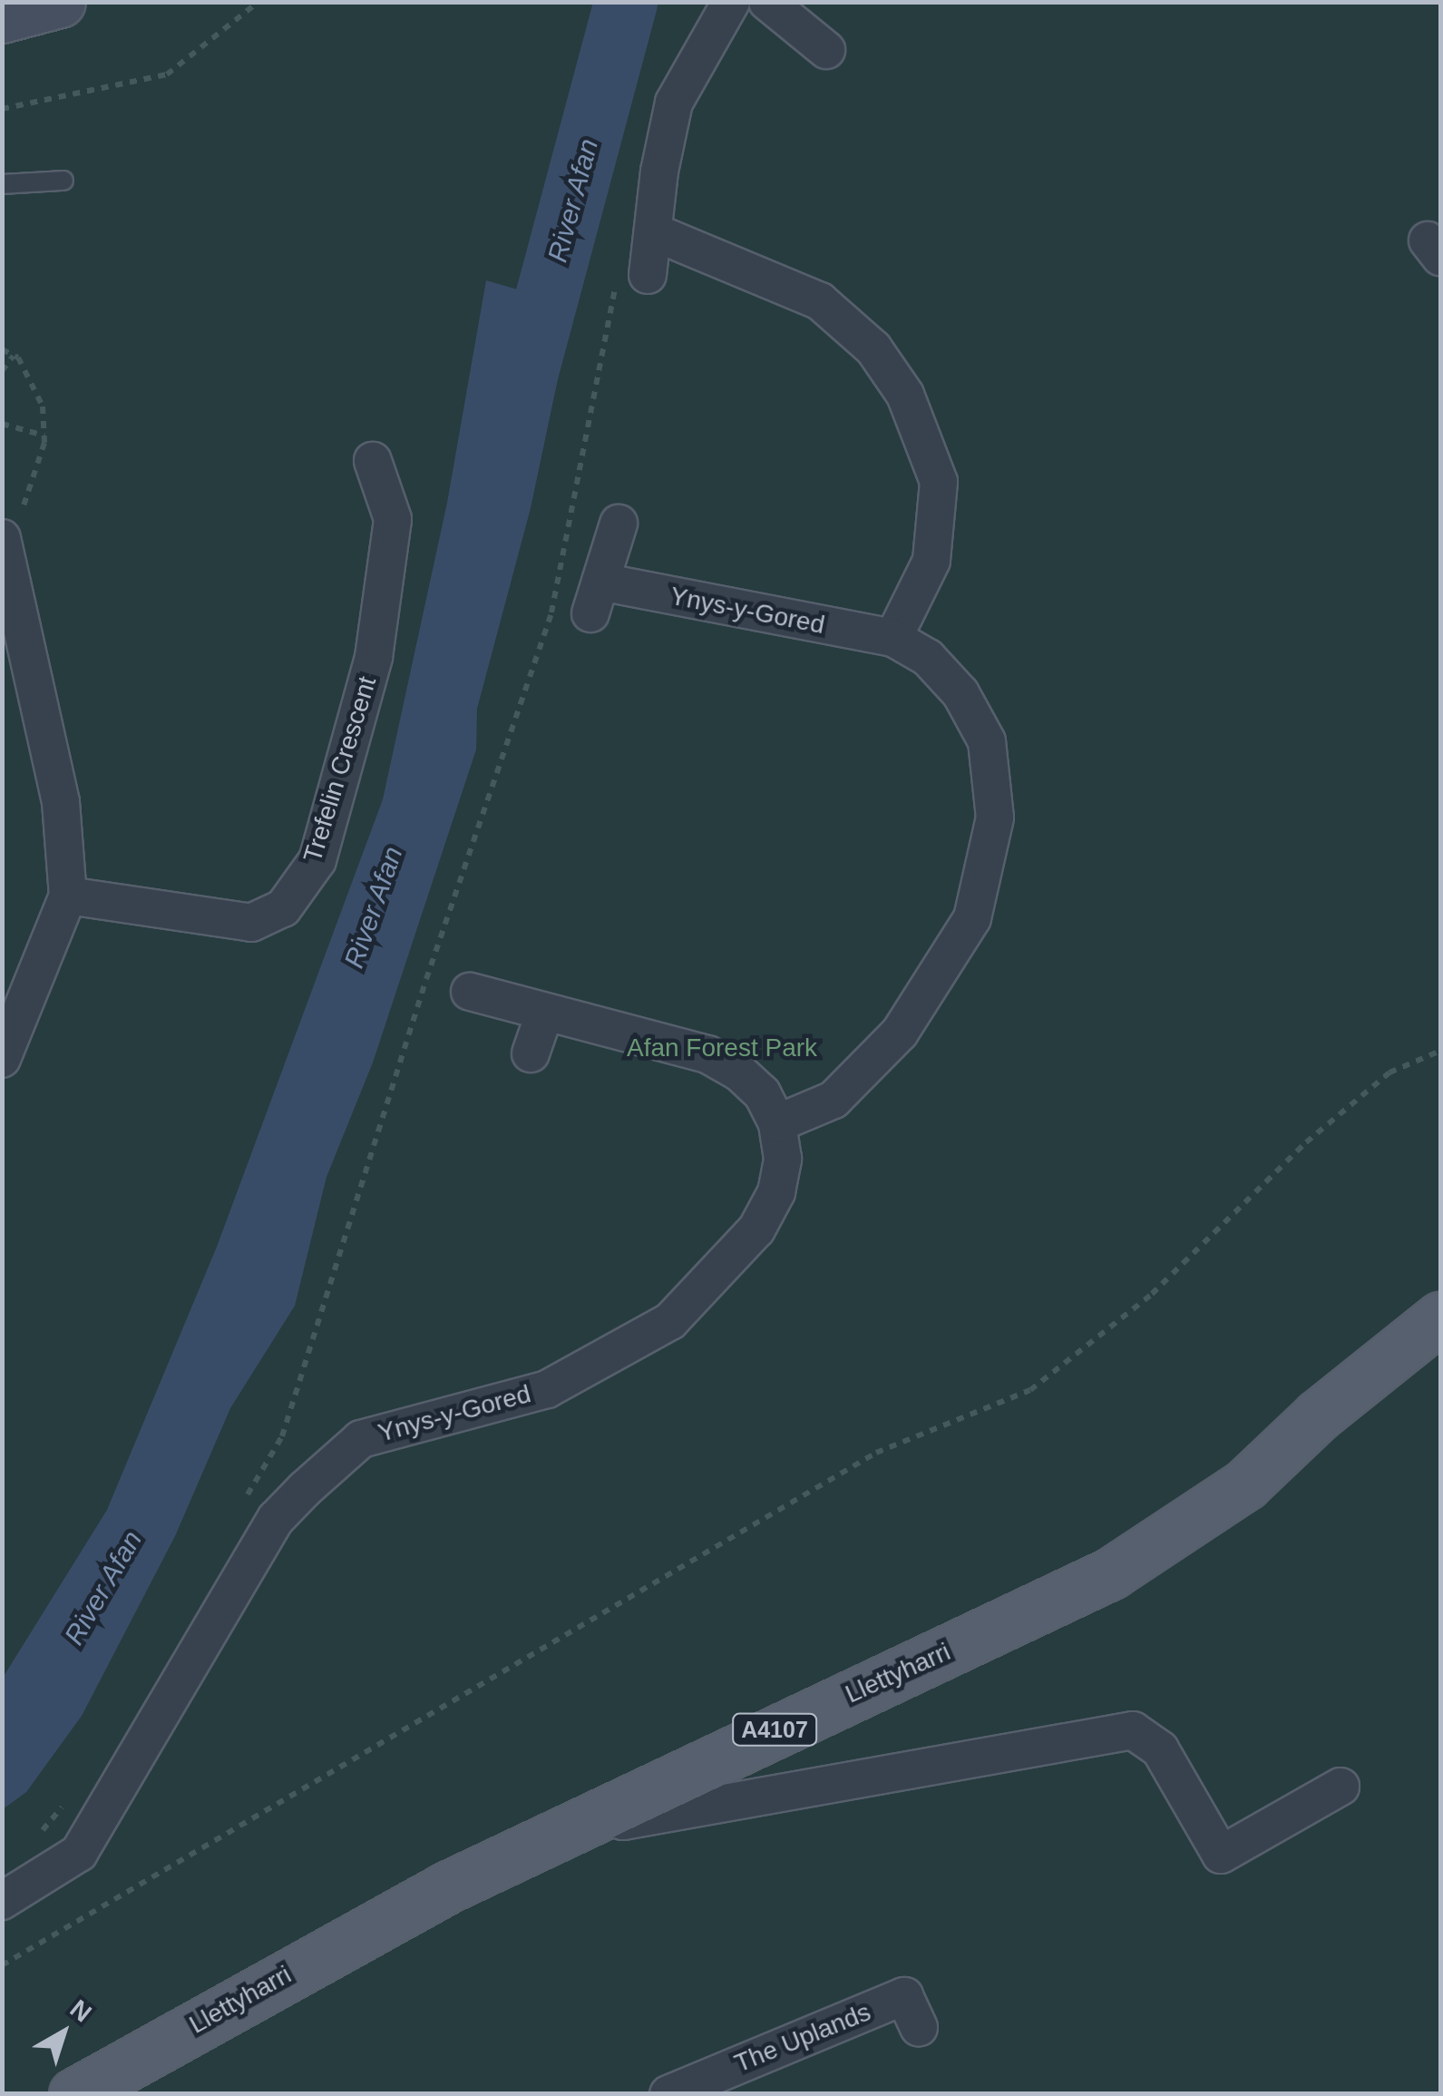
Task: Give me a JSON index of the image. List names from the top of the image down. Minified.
{"streets":{"main road":["Llettyharri","A4107"],"street":["Ynys-y-Gored","Trefelin Crescent","The Uplands"]},"water":["River Afan"],"parks":["Afan Forest Park"],"north":"top right"}
